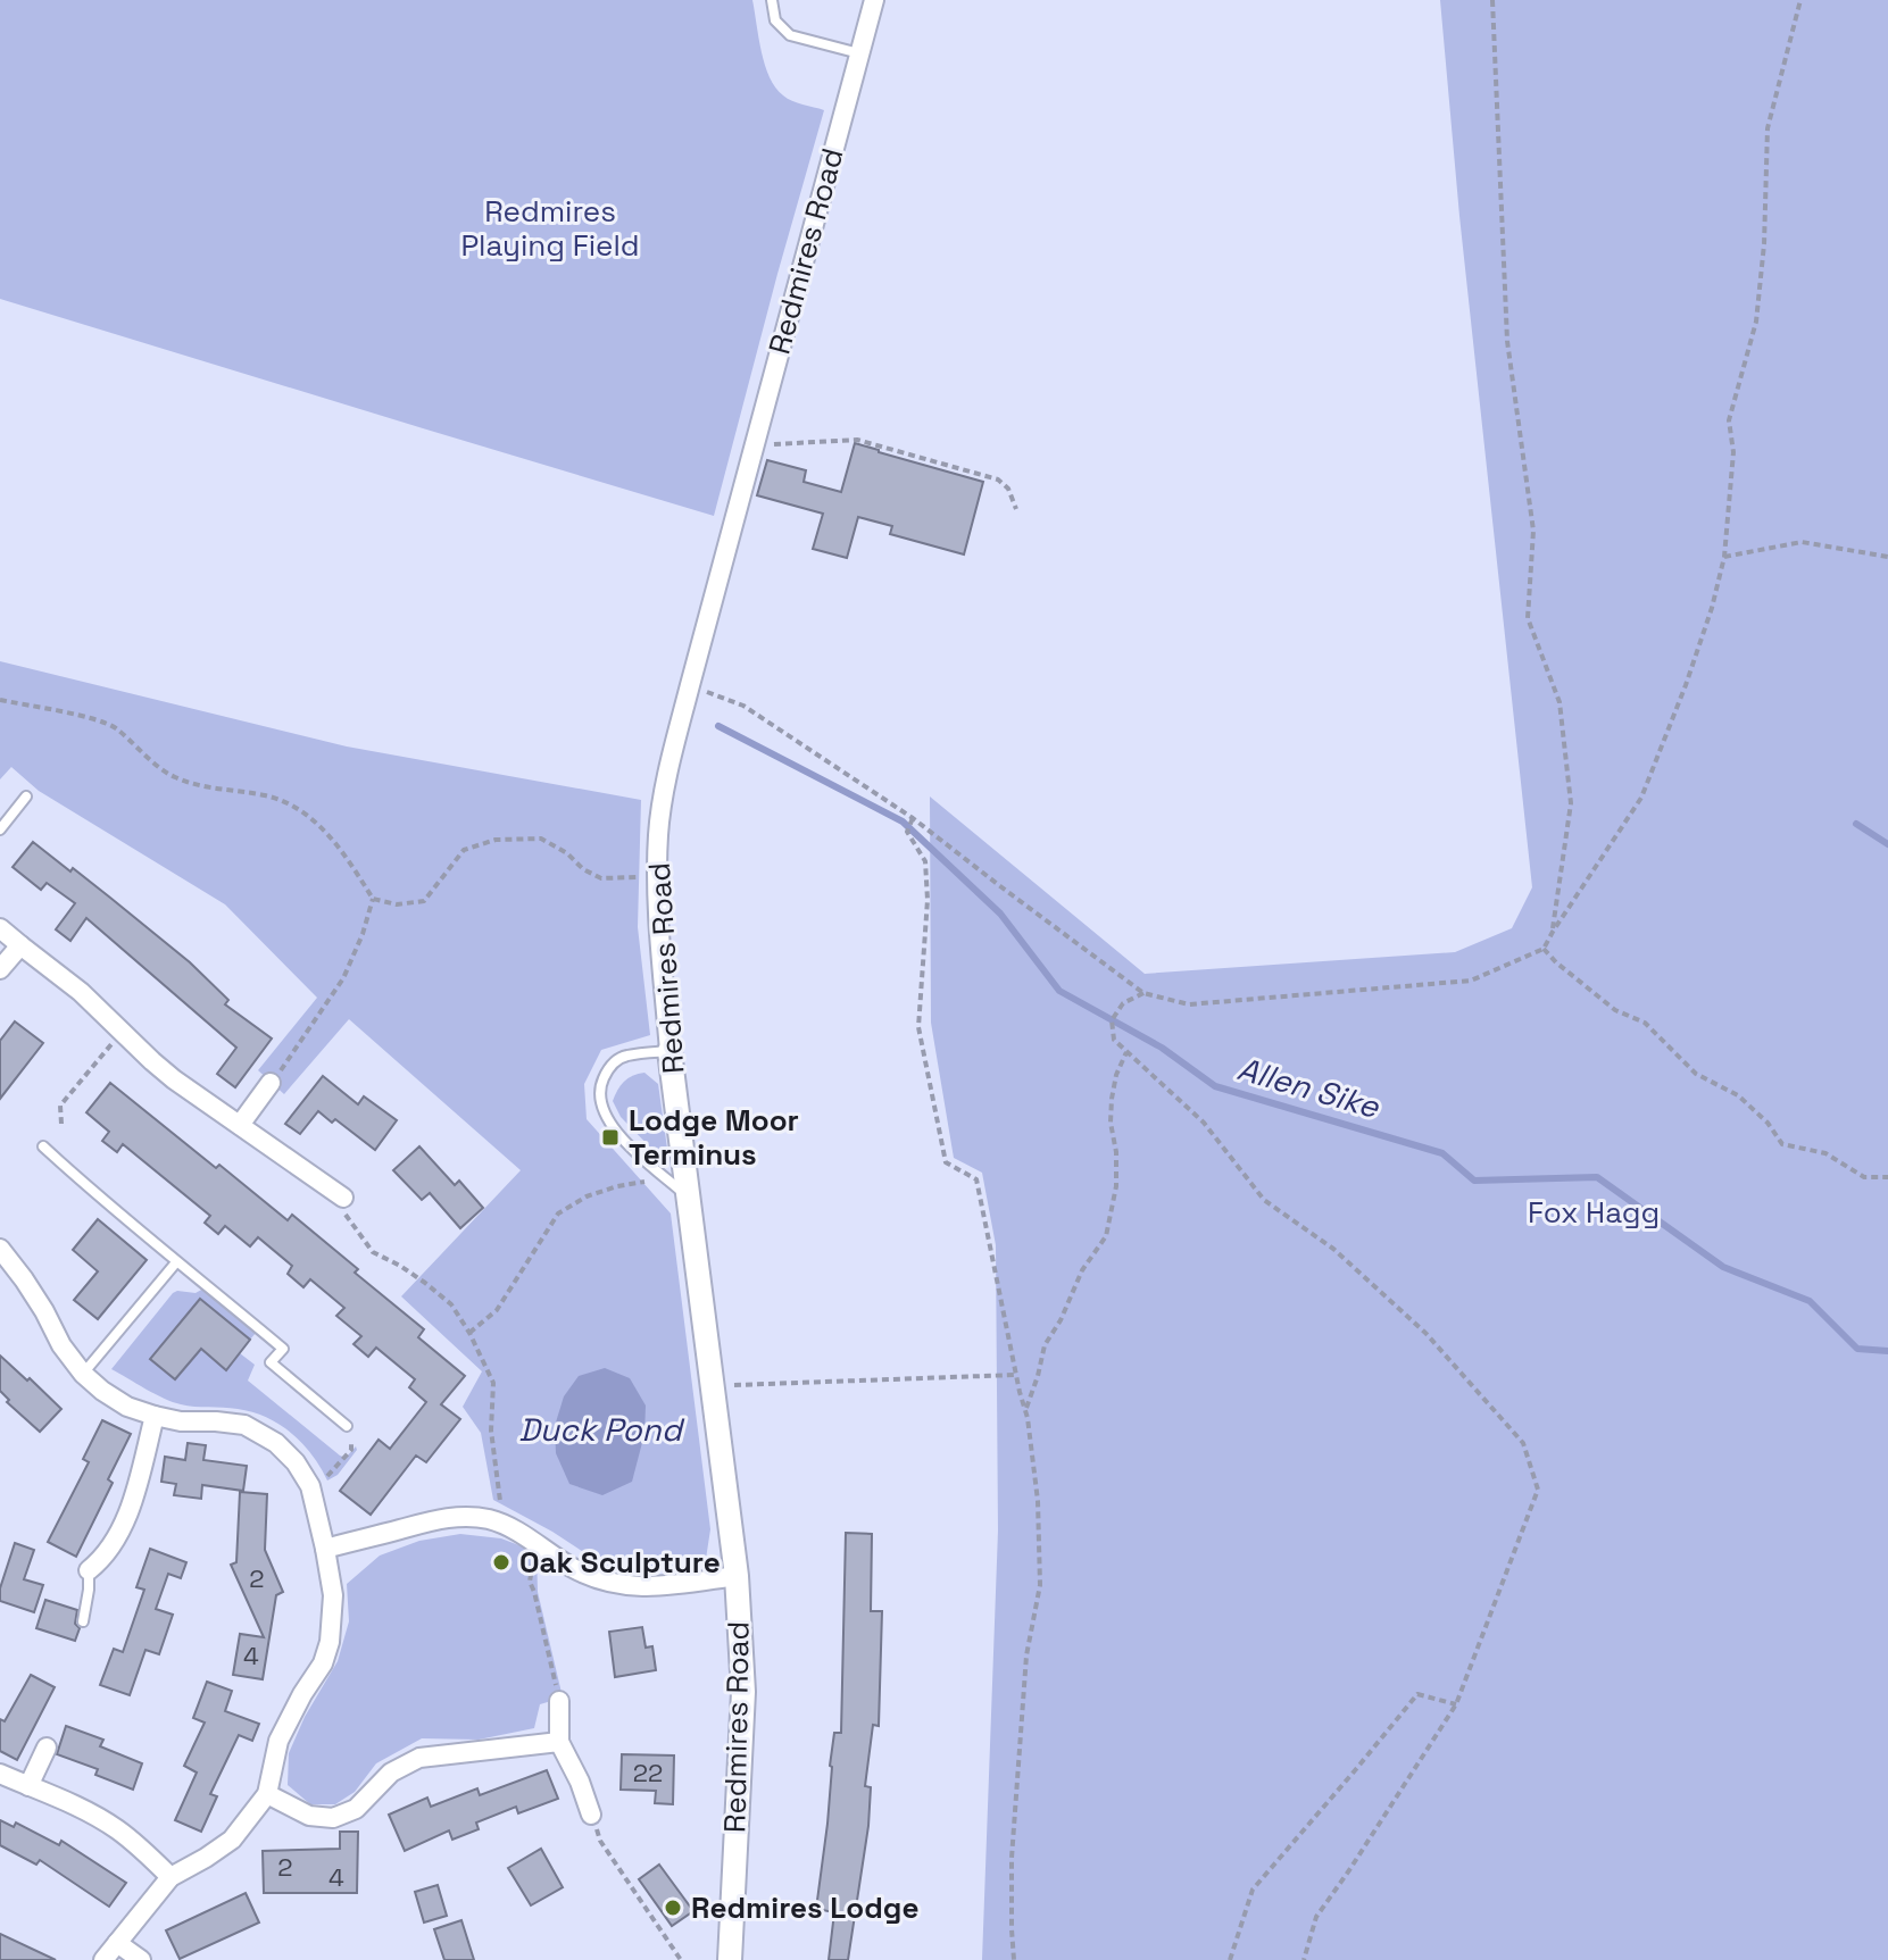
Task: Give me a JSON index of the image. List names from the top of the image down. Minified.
{"streets":{"street":["Redmires Road"]},"water":["Allen Sike","Duck Pond"],"parks":["Redmires Playing Field","Fox Hagg"],"places":{"transit":["Lodge Moor Terminus"],"other":["Oak Sculpture","Redmires Lodge"]},"house_numbers":["2","4","22","2","4"]}
